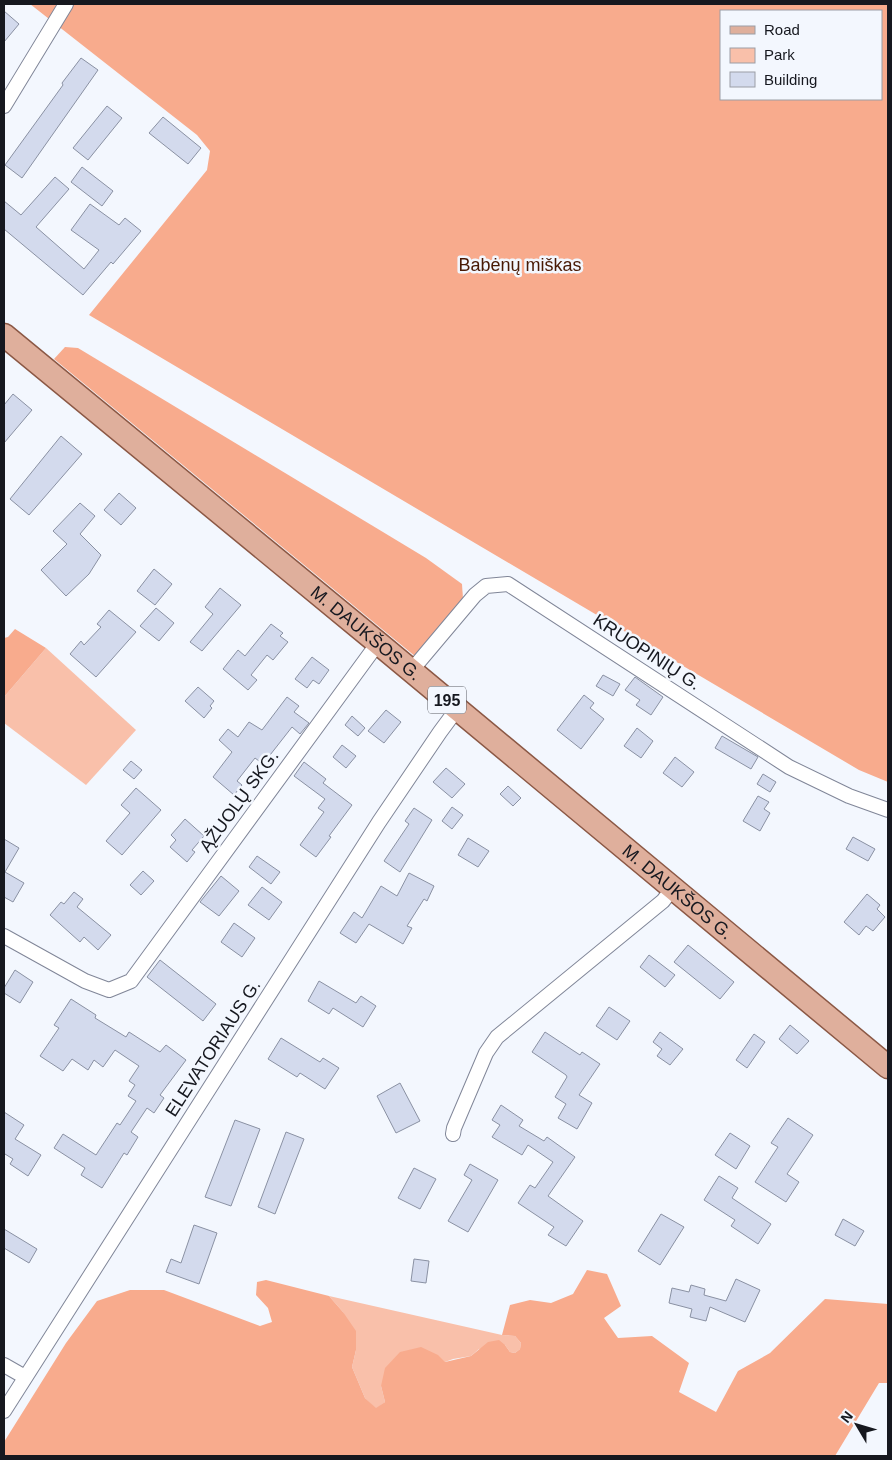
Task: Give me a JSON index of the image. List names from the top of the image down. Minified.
{"streets":{"main road":["M. DAUKŠOS G.","195"],"street":["KRUOPINIŲ G.","ĄŽUOLŲ SKG.","ELEVATORIAUS G."]},"crossings":[["M. DAUKŠOS G.","KRUOPINIŲ G."],["M. DAUKŠOS G.","ĄŽUOLŲ SKG."],["M. DAUKŠOS G.","ELEVATORIAUS G."]],"parks":["Babėnų miškas"],"legend":["Road","Park","Building"],"north":"top left"}
